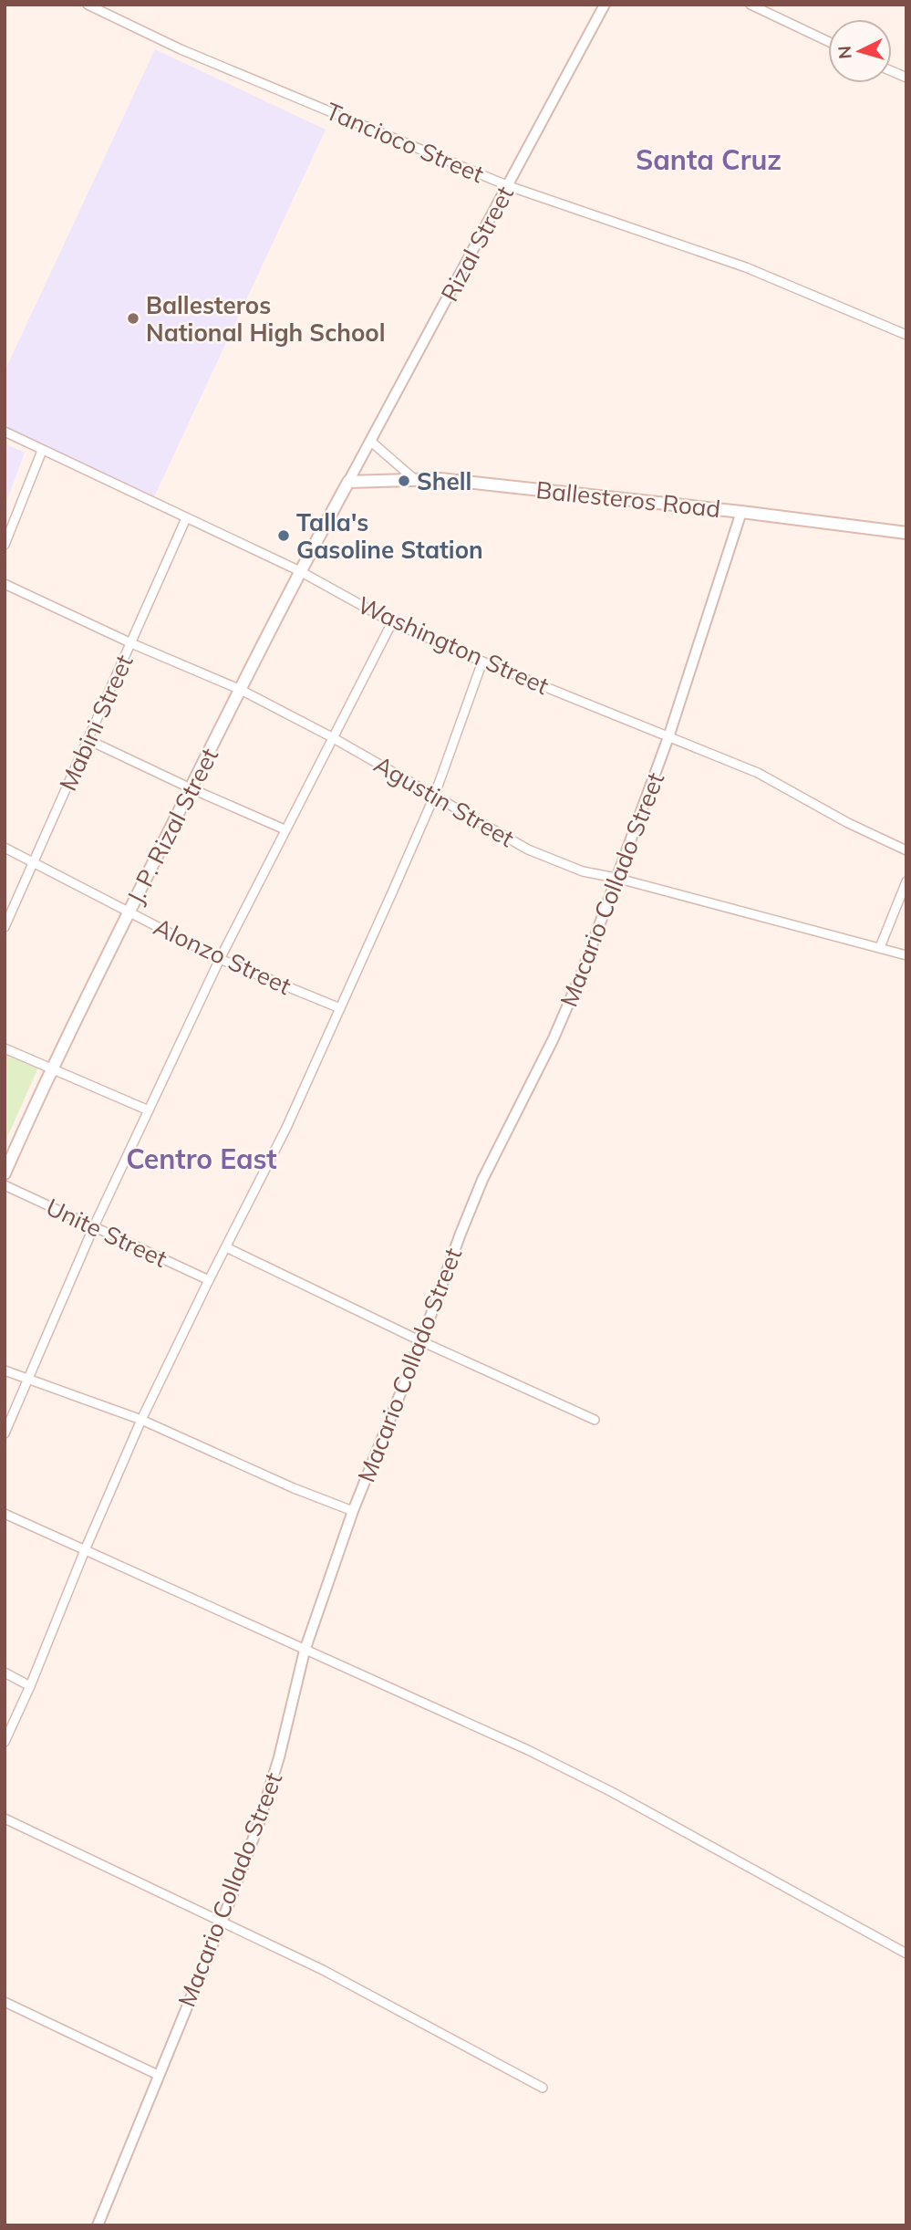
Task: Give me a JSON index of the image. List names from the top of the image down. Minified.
{"streets":{"main road":["Ballesteros Road","J. P. Rizal Street"],"street":["Tancioco Street","Rizal Street","Washington Street","Mabini Street","Agustin Street","Macario Collado Street","Alonzo Street","Unite Street"]},"crossings":[["Tancioco Street","Rizal Street"],["Rizal Street","Ballesteros Road"],["Rizal Street","J. P. Rizal Street"],["Ballesteros Road","J. P. Rizal Street"],["Ballesteros Road","Macario Collado Street"],["Washington Street","Mabini Street"],["Washington Street","J. P. Rizal Street"],["Washington Street","Macario Collado Street"],["Mabini Street","Agustin Street"],["Mabini Street","Alonzo Street"],["Agustin Street","J. P. Rizal Street"],["Agustin Street","Macario Collado Street"],["J. P. Rizal Street","Alonzo Street"]],"districts":["Santa Cruz","Centro East"],"places":["Ballesteros National High School","Shell","Talla's Gasoline Station"],"north":"left"}
